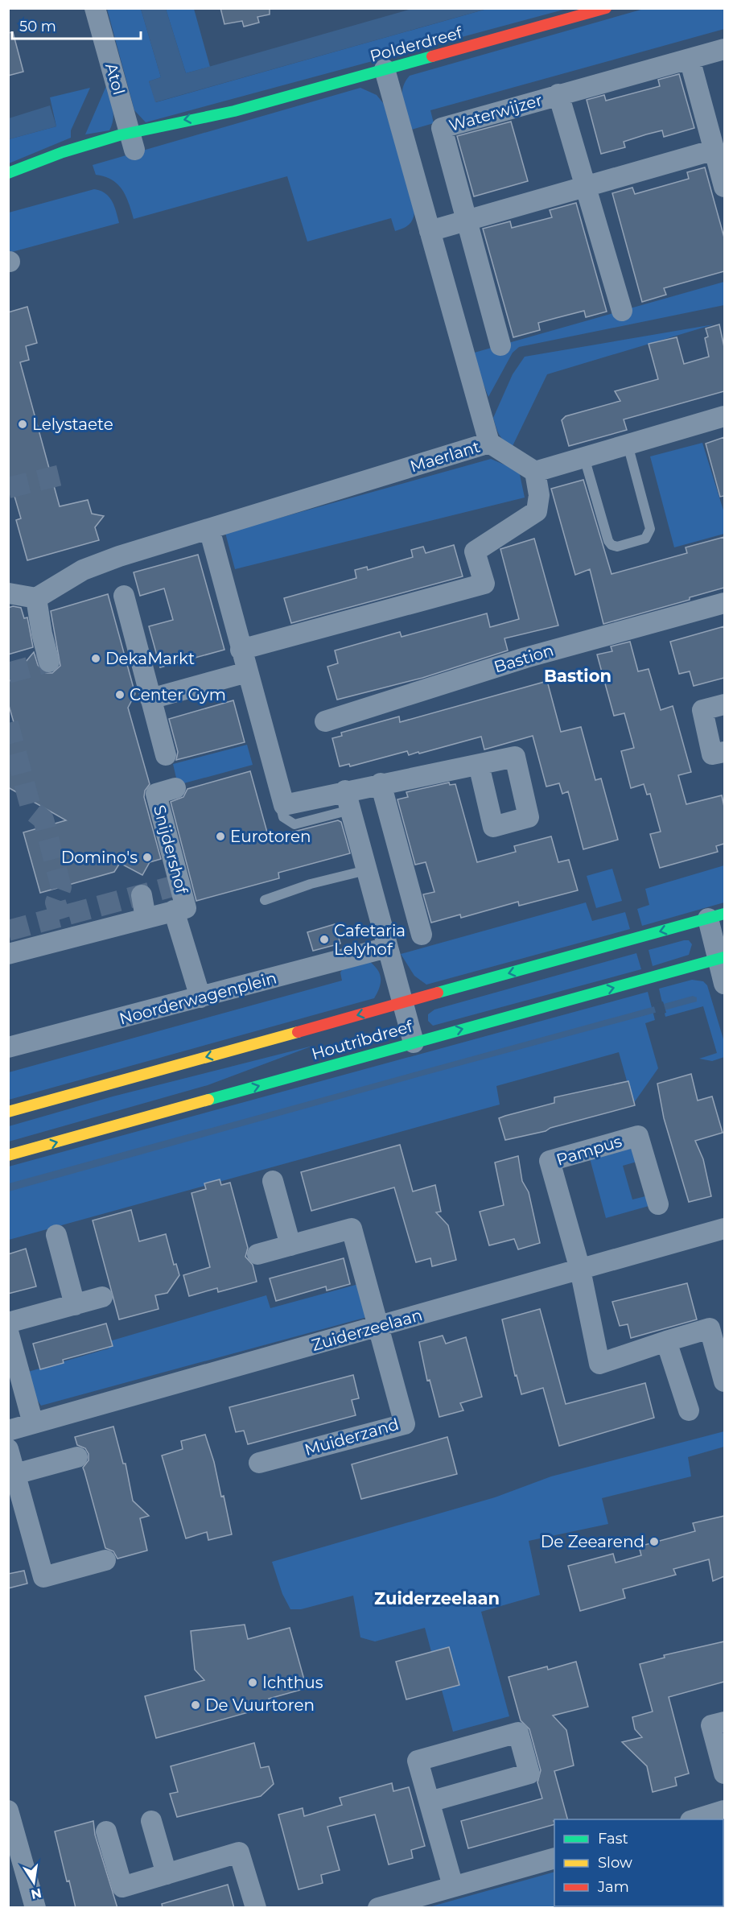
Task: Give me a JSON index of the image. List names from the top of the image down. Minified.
{"streets":{"main road":["Polderdreef","Houtribdreef"],"street":["Atol","Waterwijzer","Maerlant","Bastion","Snijdershof","Noorderwagenplein","Pampus","Zuiderzeelaan","Muiderzand"]},"crossings":[["Polderdreef","Atol"],["Polderdreef","Maerlant"],["Snijdershof","Noorderwagenplein"],["Pampus","Zuiderzeelaan"],["Zuiderzeelaan","Muiderzand"]],"districts":["Bastion","Zuiderzeelaan"],"places":["Lelystaete","DekaMarkt","Center Gym","Eurotoren","Domino's","Cafetaria Lelyhof","De Zeearend","Ichthus","De Vuurtoren"],"legend":["Fast","Slow","Jam"],"scale_bar":"50 m","north":"bottom"}
